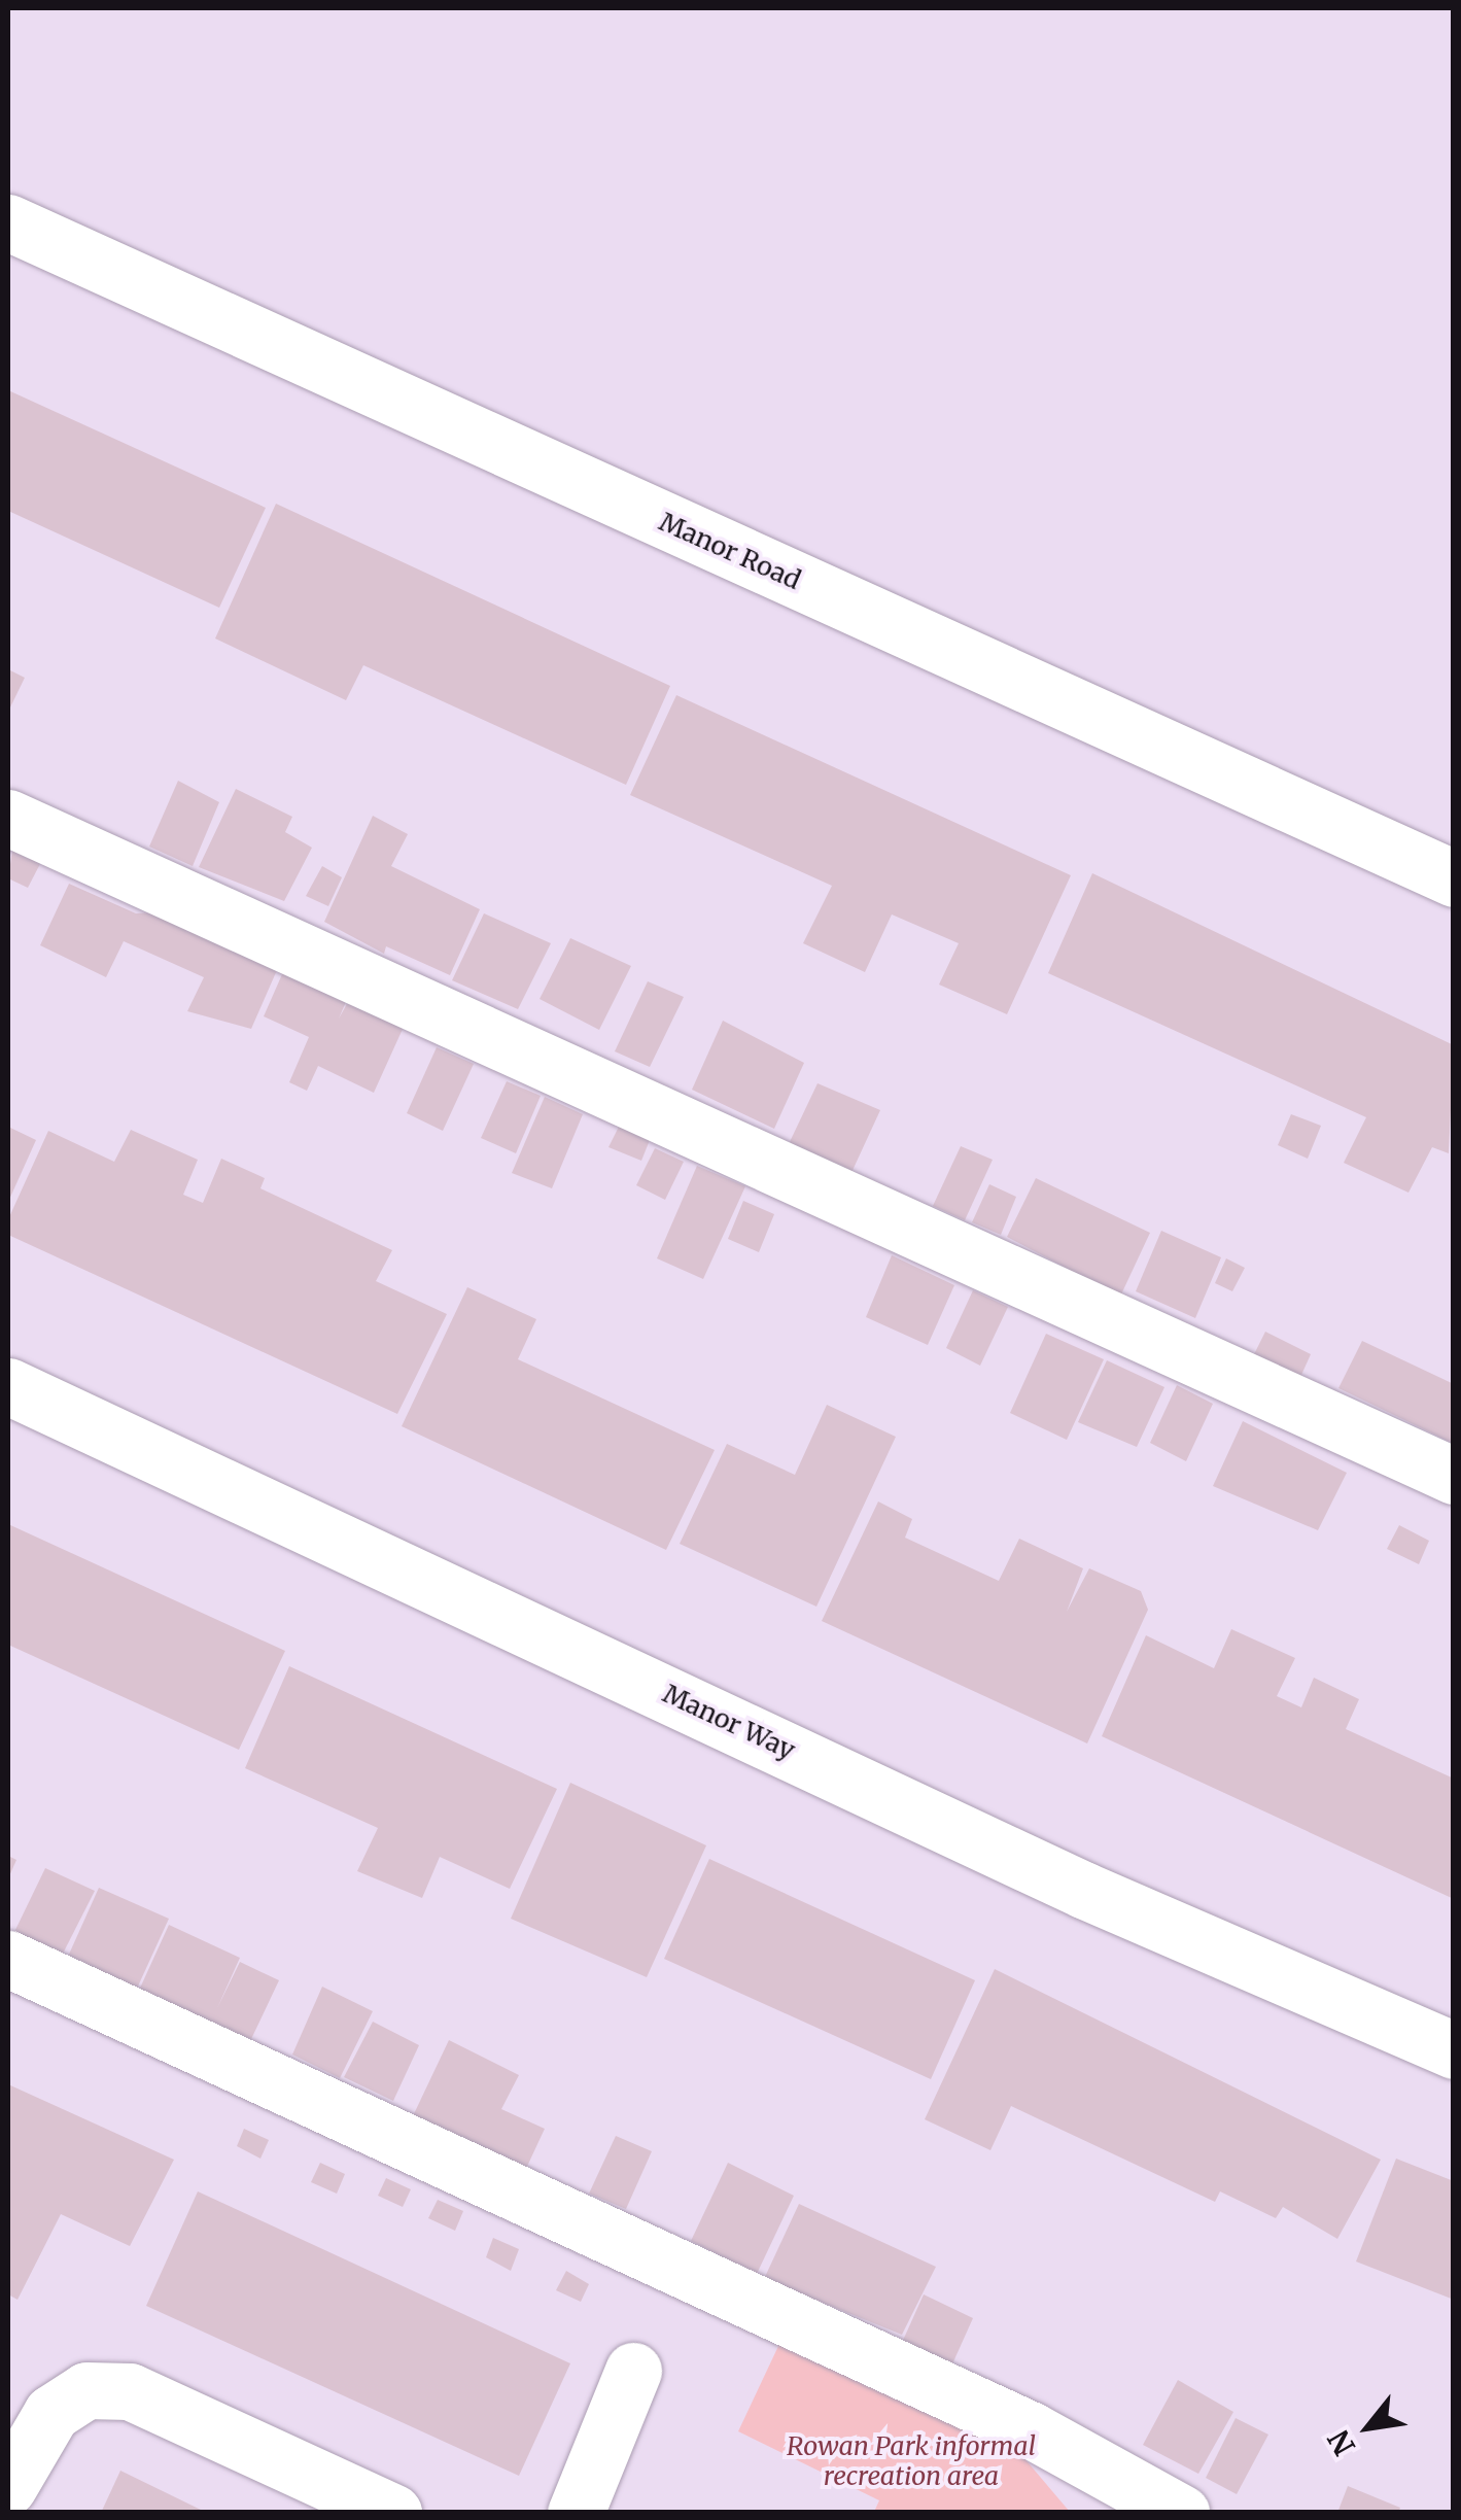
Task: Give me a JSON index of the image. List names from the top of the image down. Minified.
{"streets":{"street":["Manor Road","Manor Way"]},"parks":["Rowan Park informal recreation area"],"north":"bottom left"}
